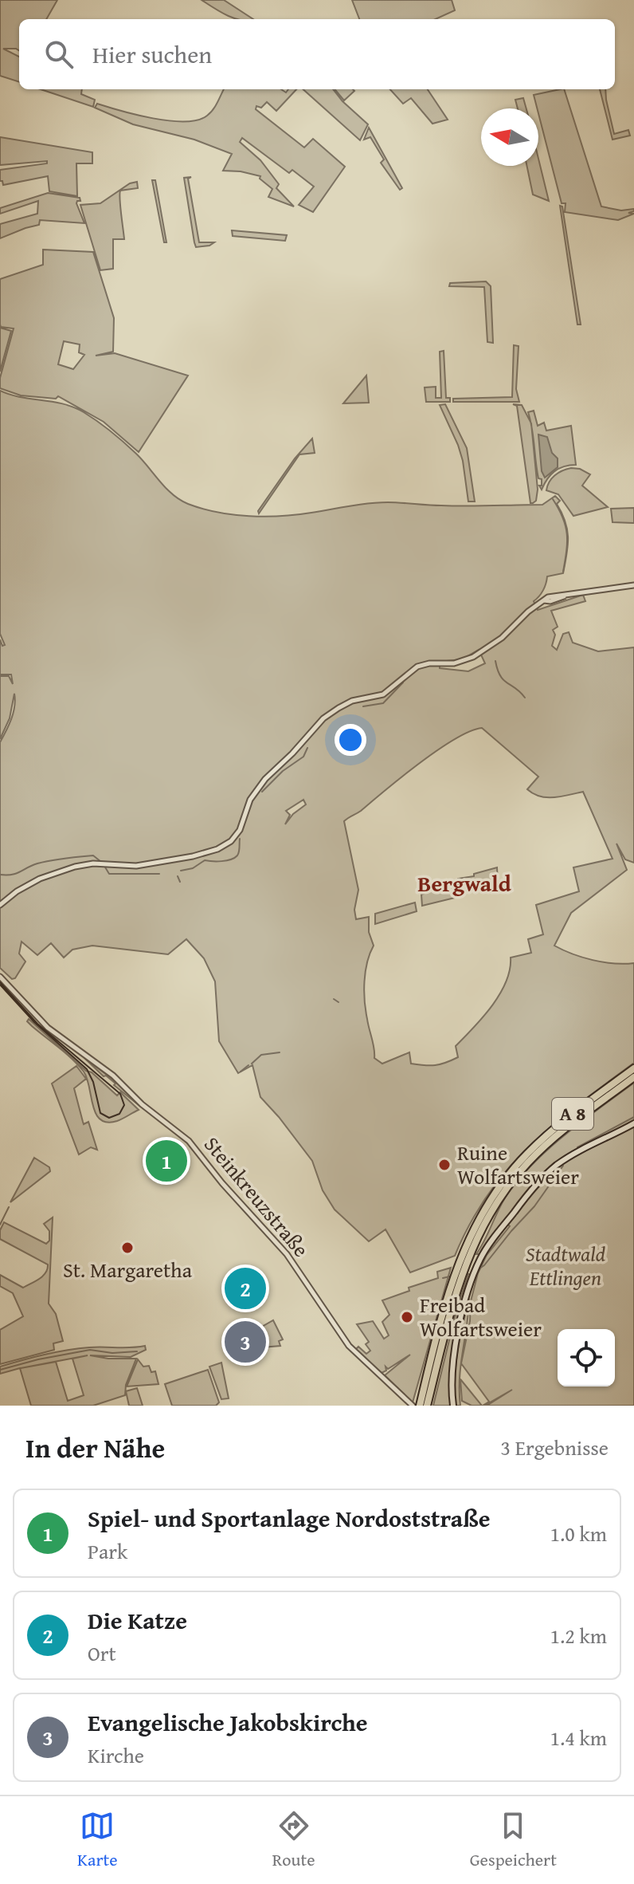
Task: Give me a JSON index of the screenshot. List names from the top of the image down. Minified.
{"streets":{"highway":["A 8"],"street":["Steinkreuzstraße"]},"districts":["Bergwald"],"parks":["Stadtwald Ettlingen"],"places":["Ruine Wolfartsweier","St. Margaretha","Freibad Wolfartsweier"],"north":"left","page":{"search":"Hier suchen","pins":["1","2","3"],"heading":["In der Nähe","3 Ergebnisse"],"list":[{"mark":"1","name":"Spiel- und Sportanlage Nordoststraße","note":"Park","value":"1.0 km"},{"mark":"2","name":"Die Katze","note":"Ort","value":"1.2 km"},{"mark":"3","name":"Evangelische Jakobskirche","note":"Kirche","value":"1.4 km"}],"nav":["Karte","Route","Gespeichert"]}}
